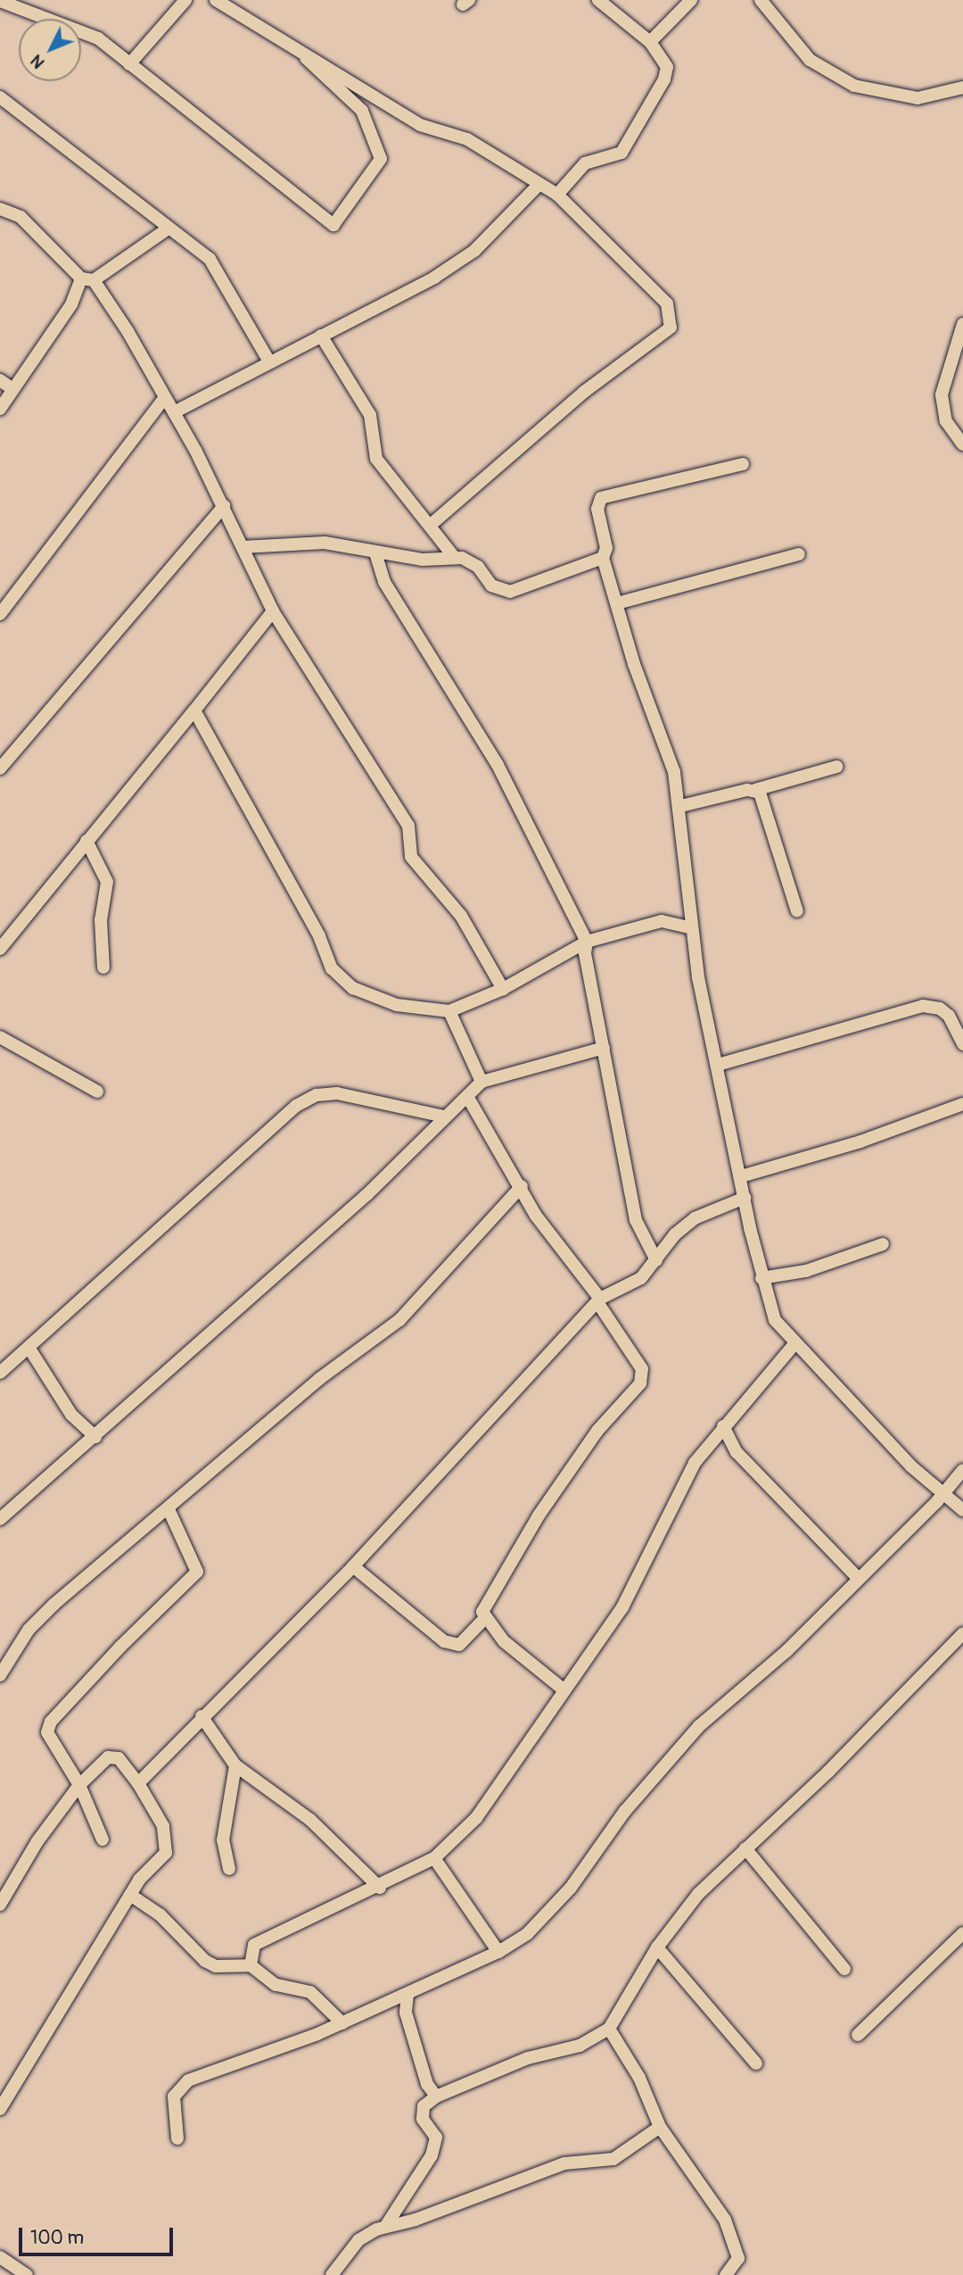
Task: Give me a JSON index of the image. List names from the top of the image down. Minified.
{"scale_bar":"100 m","north":"bottom left"}
